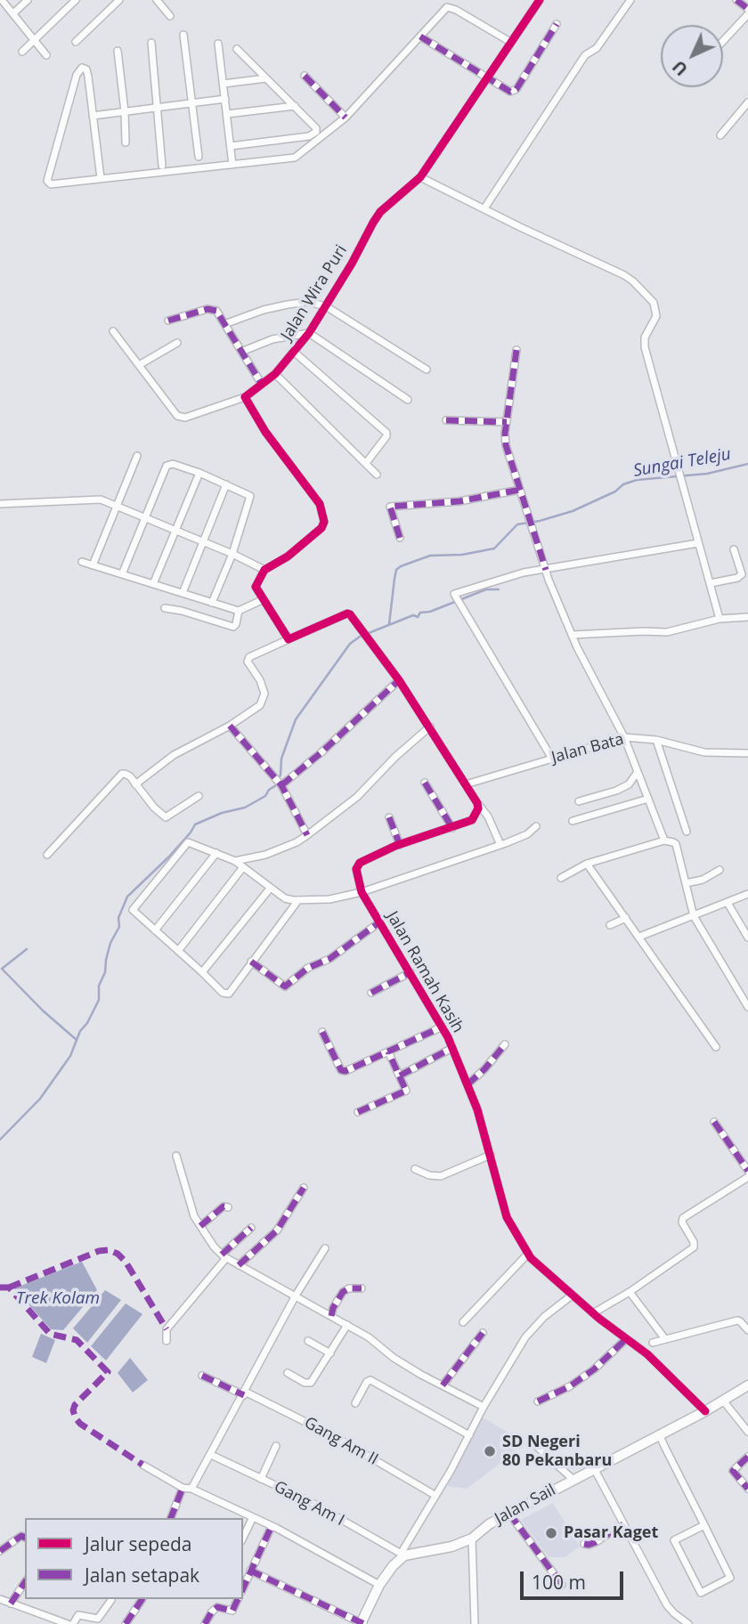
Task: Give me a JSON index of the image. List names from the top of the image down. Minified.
{"streets":{"street":["Jalan Wira Puri","Jalan Bata","Jalan Ramah Kasih","Gang Am II","Gang Am I","Jalan Sail"]},"crossings":[["Jalan Ramah Kasih","Jalan Sail"],["Gang Am I","Jalan Sail"]],"water":["Sungai Teleju","Trek Kolam"],"places":["SD Negeri 80 Pekanbaru","Pasar Kaget"],"legend":["Jalur sepeda","Jalan setapak"],"scale_bar":"100 m","north":"bottom left"}
